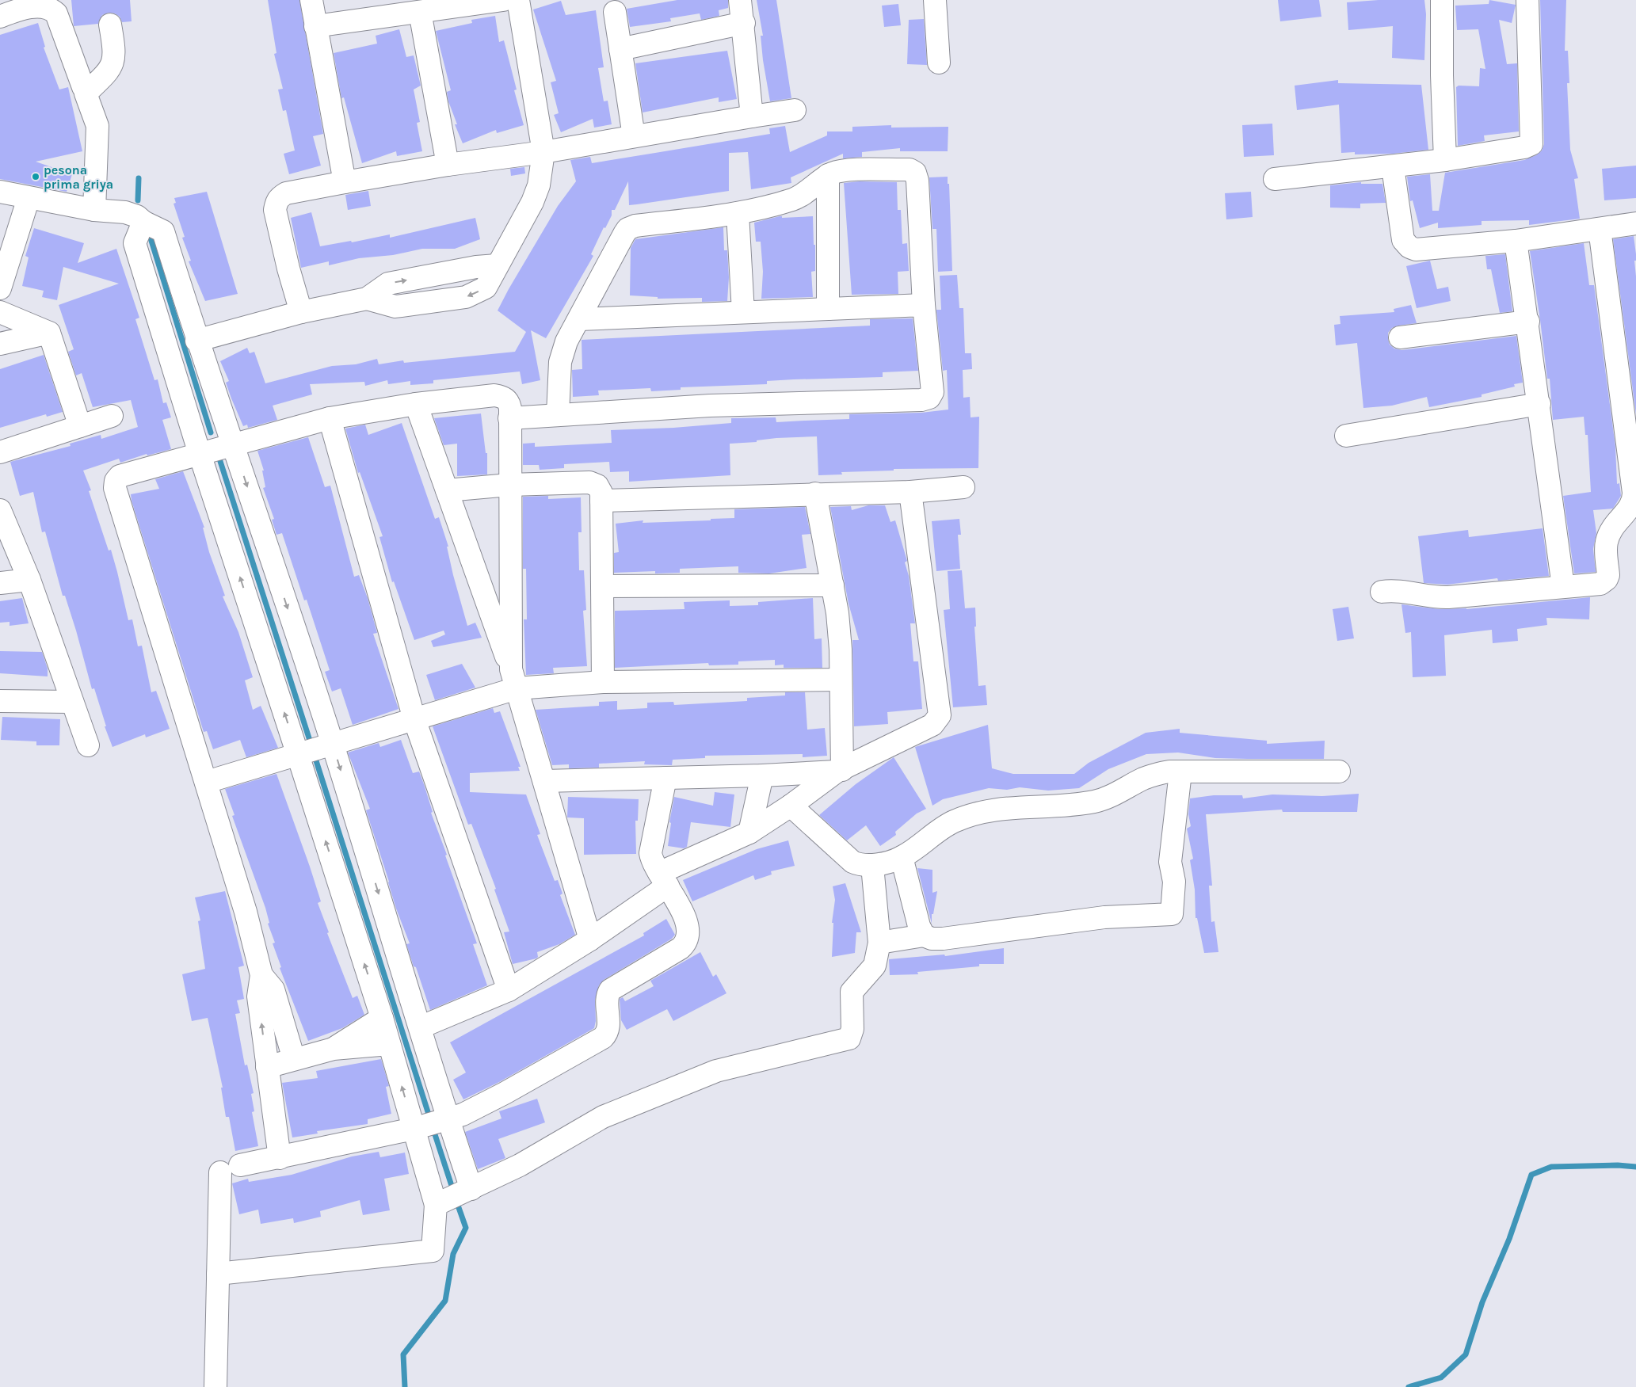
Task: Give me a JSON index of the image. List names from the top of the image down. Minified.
{"places":["pesona prima griya"]}
